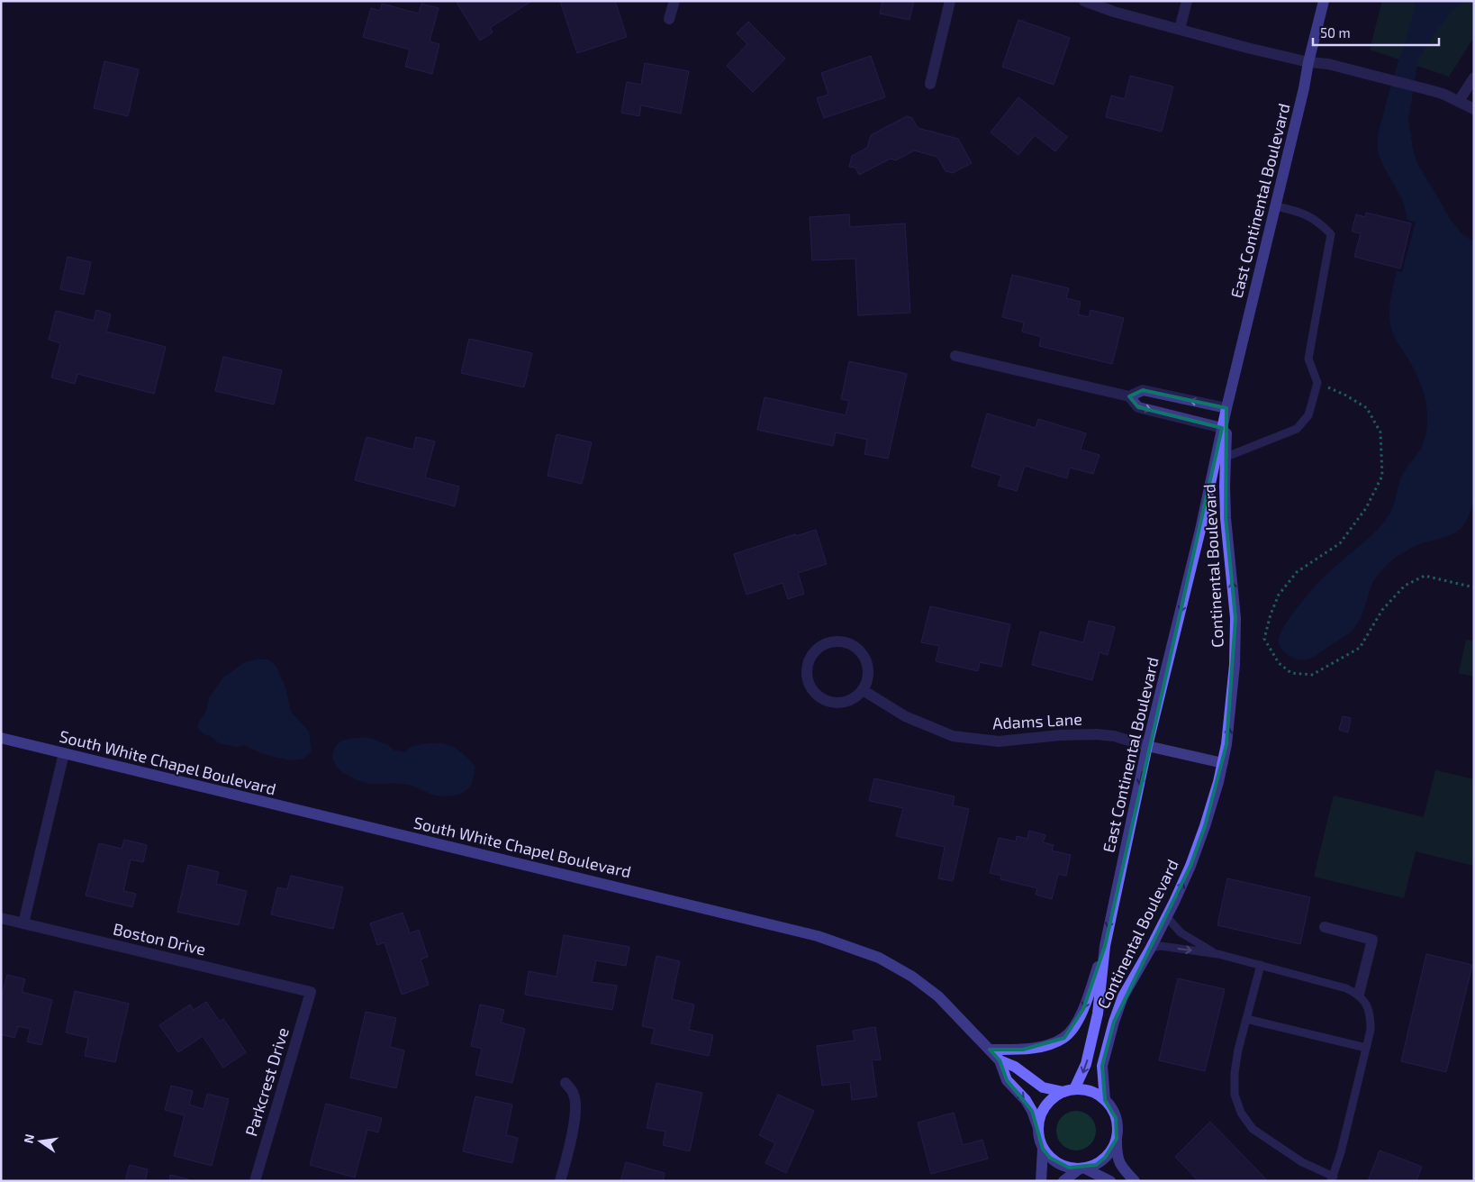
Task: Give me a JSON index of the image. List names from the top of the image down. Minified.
{"streets":{"main road":["East Continental Boulevard","Continental Boulevard","South White Chapel Boulevard"],"street":["Adams Lane","Boston Drive","Parkcrest Drive"]},"crossings":[["East Continental Boulevard","Continental Boulevard"],["East Continental Boulevard","Adams Lane"],["East Continental Boulevard","South White Chapel Boulevard"],["Continental Boulevard","Adams Lane"],["Continental Boulevard","South White Chapel Boulevard"],["Boston Drive","Parkcrest Drive"]],"one_way":["East Continental Boulevard","Continental Boulevard"],"scale_bar":"50 m","north":"left"}
